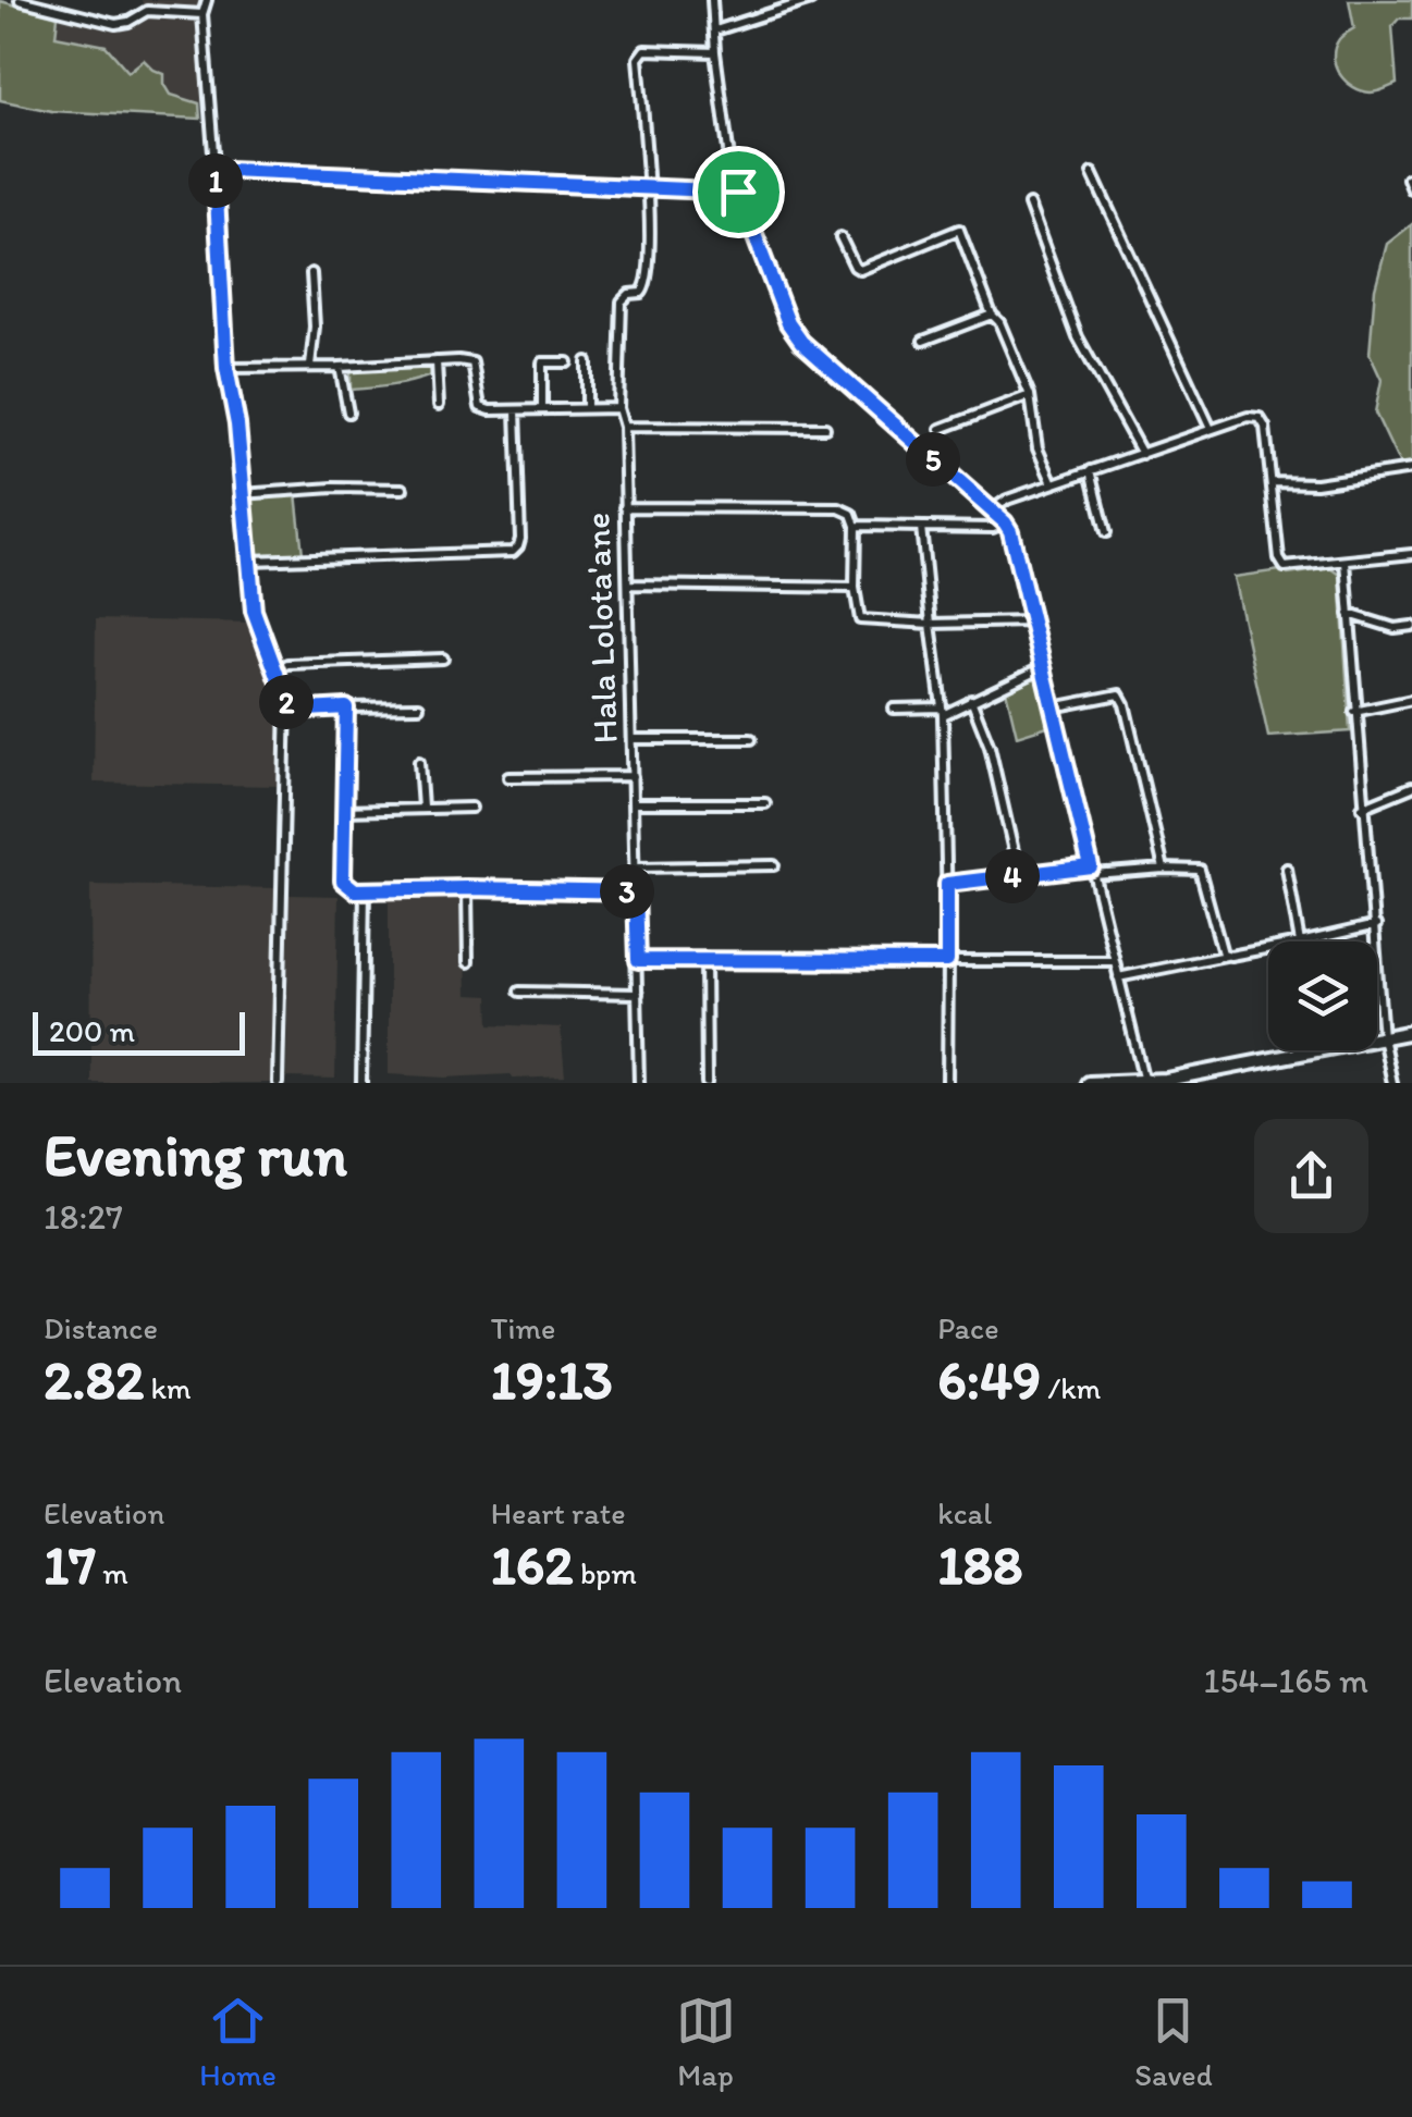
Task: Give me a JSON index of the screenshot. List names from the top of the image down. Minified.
{"streets":{"street":["Hala Lolota'ane"]},"scale_bar":"200 m","page":{"pins":["1","5","2","4","3"],"scale":"200 m","heading":["Evening run","18:27"],"stats":[["Distance","2.82 km"],["Time","19:13"],["Pace","6:49 /km"],["Elevation","17 m"],["Heart rate","162 bpm"],["kcal","188"]],"chart":["Elevation","154–165 m"],"tabs":["Home","Map","Saved"]}}
